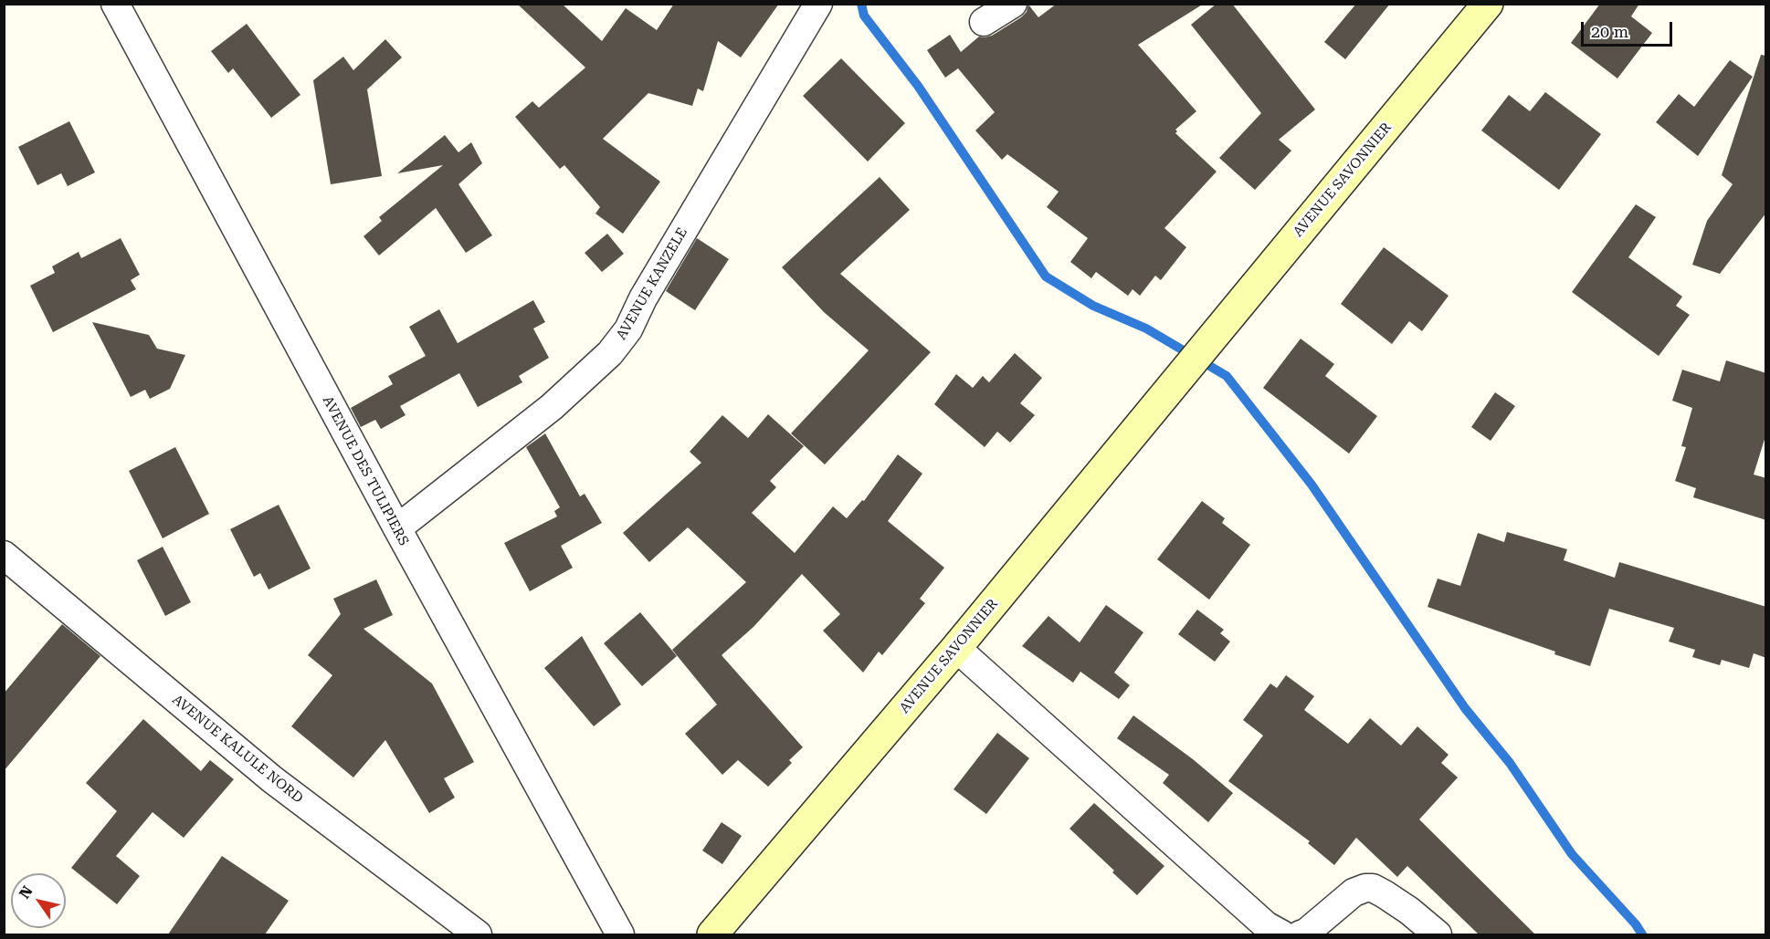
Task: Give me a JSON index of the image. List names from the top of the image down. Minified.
{"streets":{"street":["AVENUE SAVONNIER","AVENUE KANZELE","AVENUE DES TULIPIERS","AVENUE KALULE NORD"]},"crossings":[["AVENUE KANZELE","AVENUE DES TULIPIERS"]],"scale_bar":"20 m","north":"top left"}
